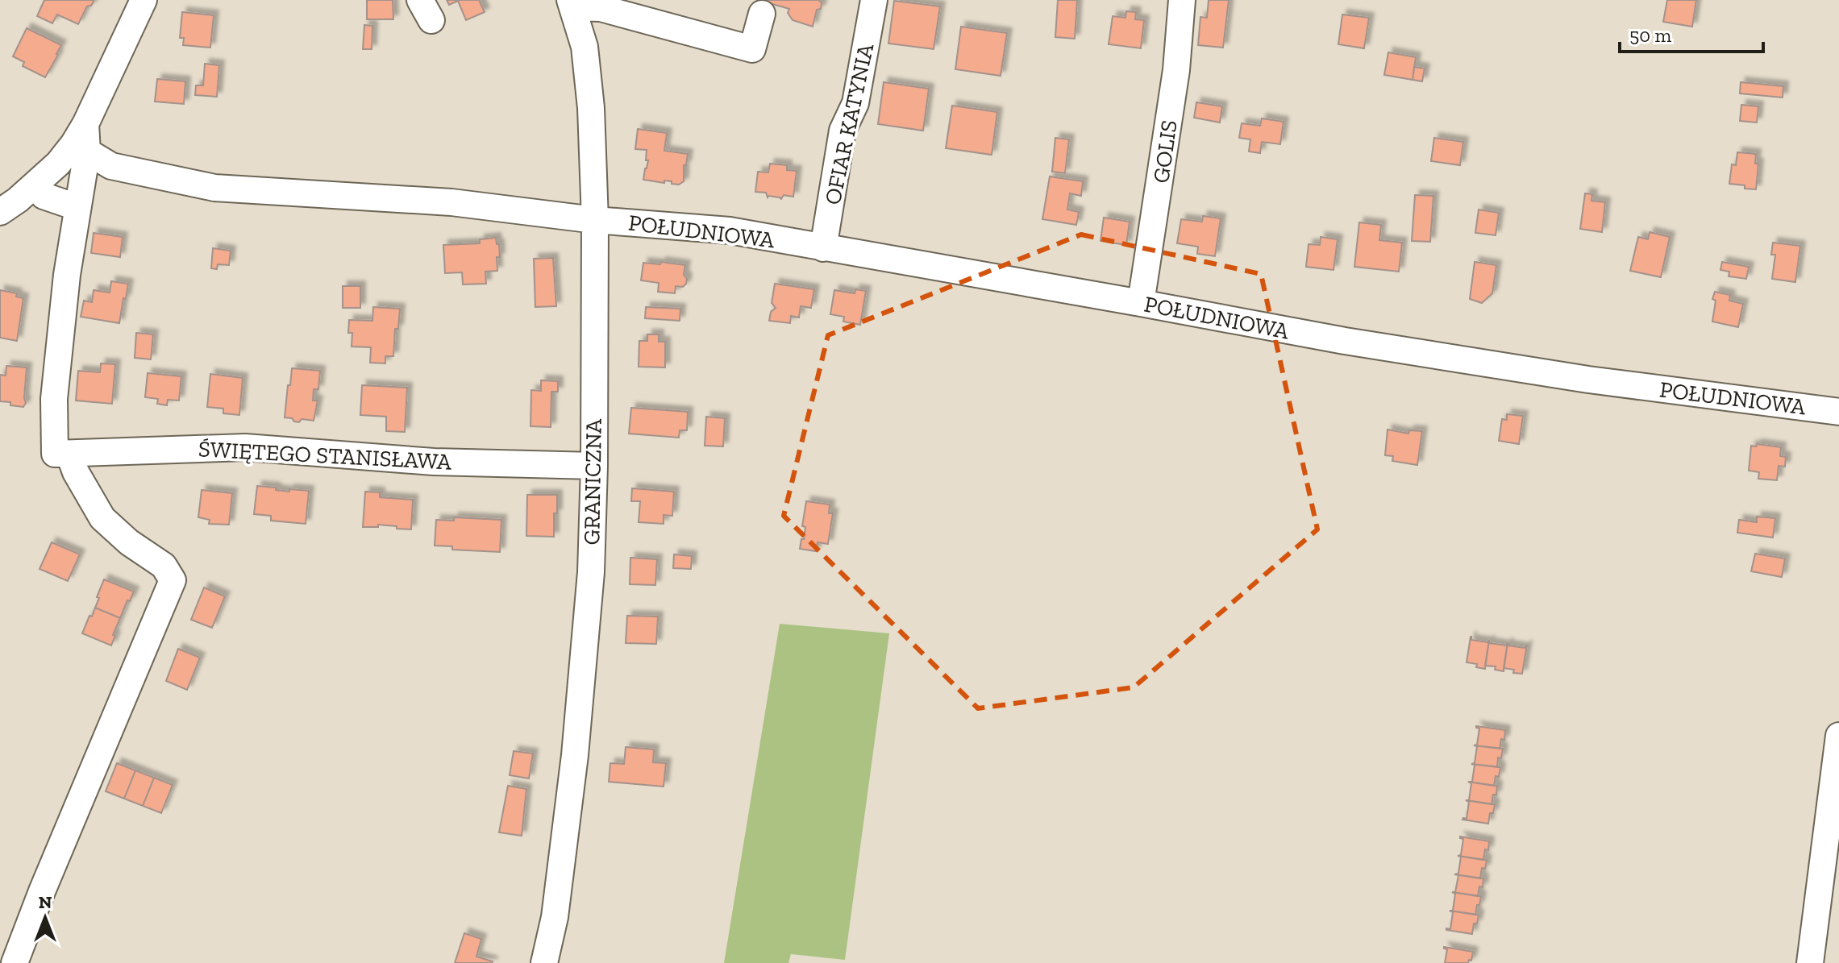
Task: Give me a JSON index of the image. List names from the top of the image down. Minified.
{"streets":{"street":["OFIAR KATYNIA","GOLIS","POŁUDNIOWA","ŚWIĘTEGO STANISŁAWA","GRANICZNA"]},"crossings":[["OFIAR KATYNIA","POŁUDNIOWA"],["GOLIS","POŁUDNIOWA"],["POŁUDNIOWA","GRANICZNA"],["ŚWIĘTEGO STANISŁAWA","GRANICZNA"]],"scale_bar":"50 m","north":"top"}
